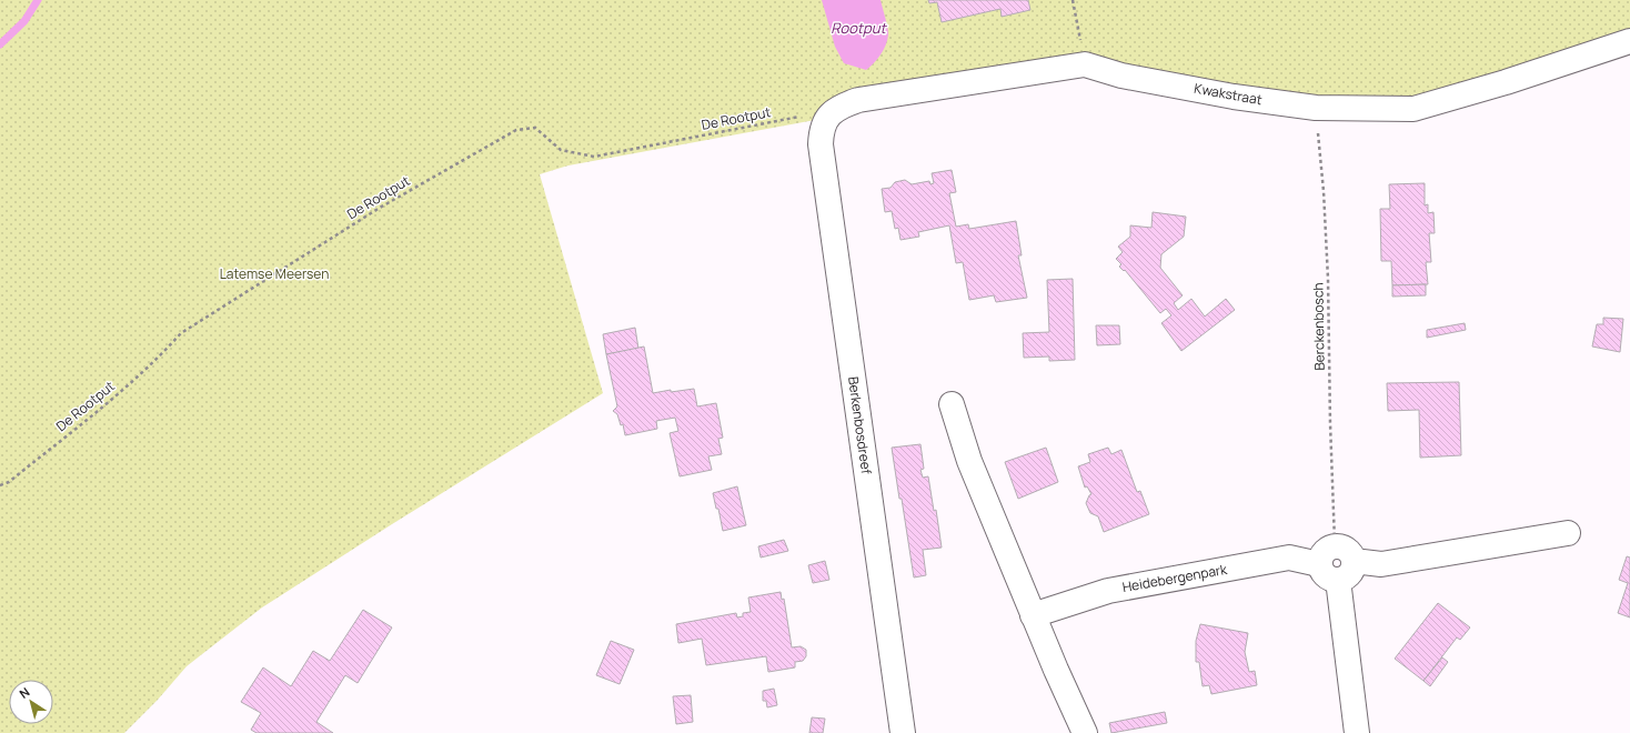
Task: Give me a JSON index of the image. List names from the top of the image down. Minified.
{"streets":{"street":["Kwakstraat","Berkenbosdreef","Heidebergenpark"],"path":["De Rootput","Berckenbosch"]},"crossings":[["Kwakstraat","De Rootput"],["Kwakstraat","Berckenbosch"],["Kwakstraat","Berkenbosdreef"],["De Rootput","Berkenbosdreef"],["Berckenbosch","Heidebergenpark"]],"water":["Rootput"],"parks":["Latemse Meersen"],"north":"top left"}
